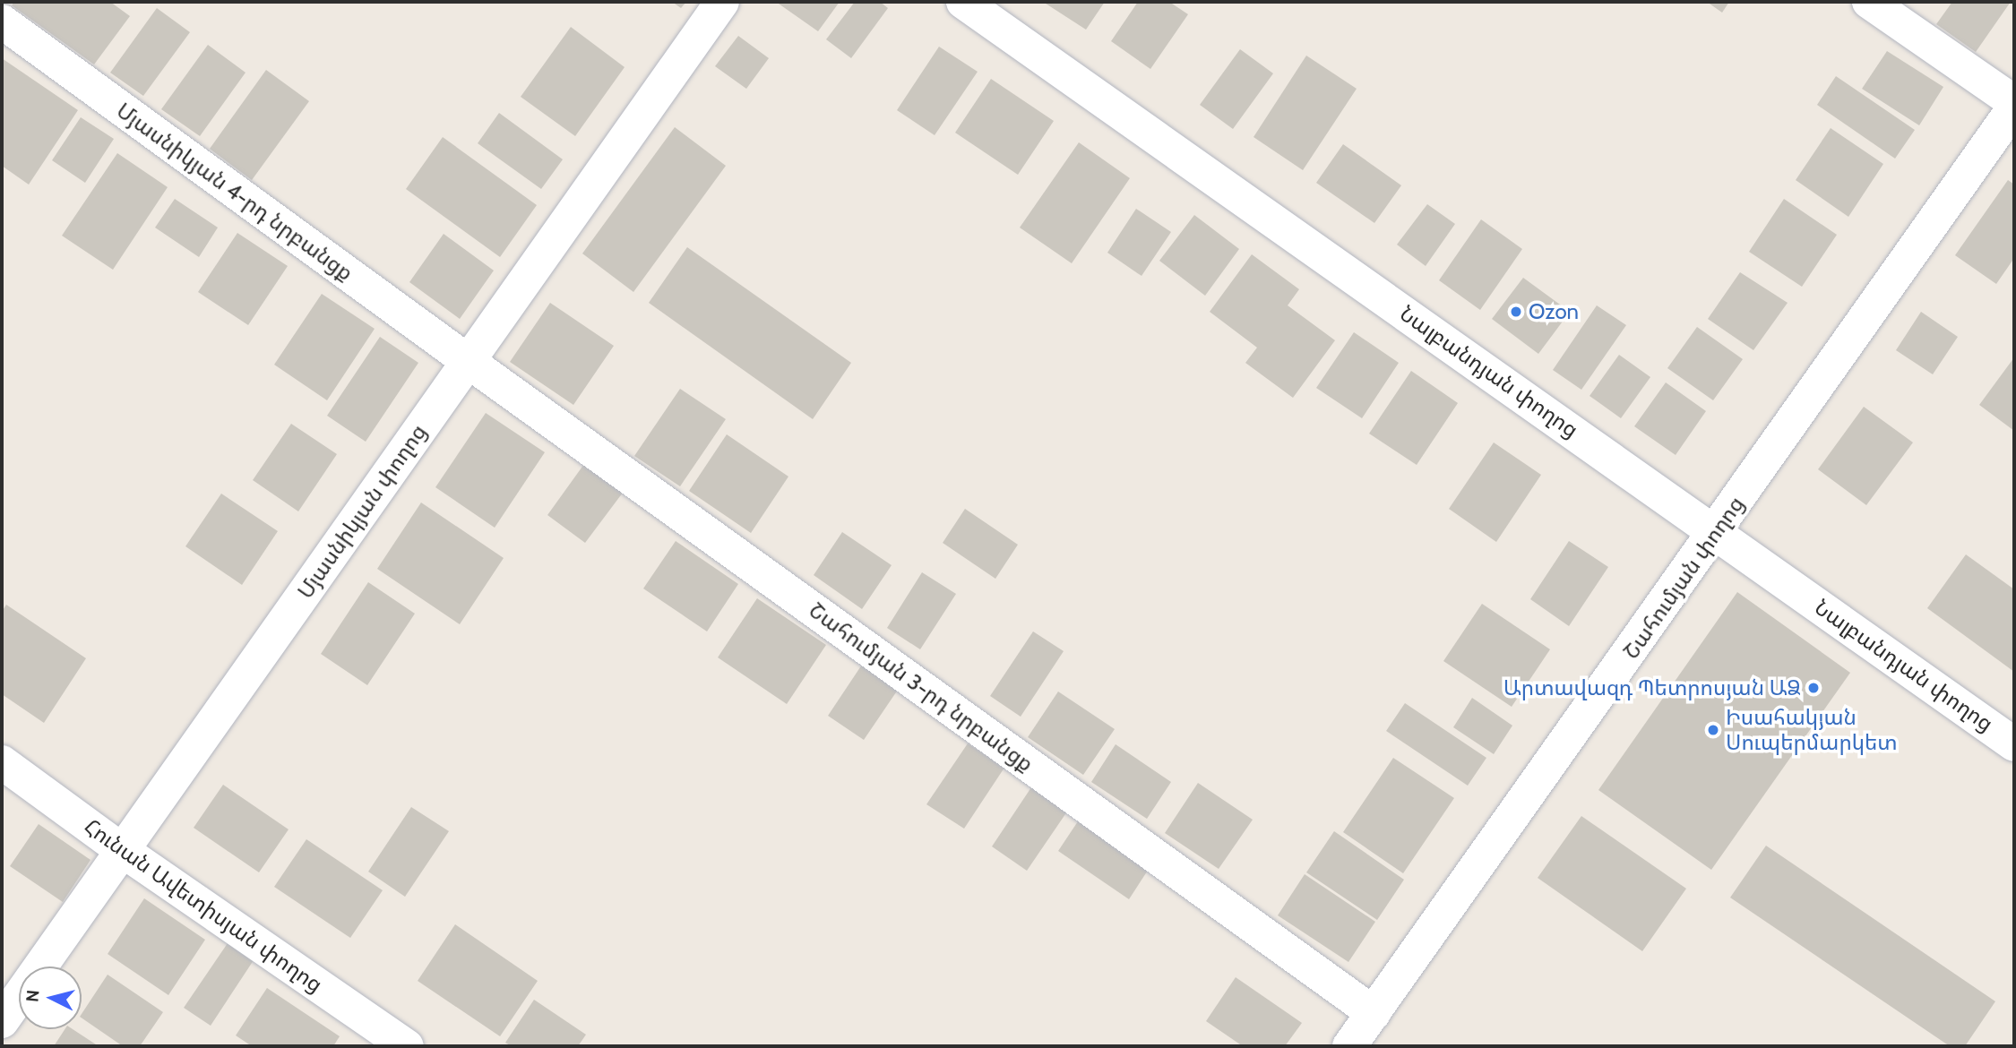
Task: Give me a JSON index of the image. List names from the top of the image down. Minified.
{"streets":{"street":["Մյասնիկյան 4-րդ նրբանցք","Նալբանդյան փողոց","Մյասնիկյան փողոց","Շահումյան փողոց","Շահումյան 3-րդ նրբանցք","Հունան Ավետիսյան փողոց"]},"crossings":[["Մյասնիկյան 4-րդ նրբանցք","Մյասնիկյան փողոց"],["Մյասնիկյան 4-րդ նրբանցք","Շահումյան 3-րդ նրբանցք"],["Նալբանդյան փողոց","Շահումյան փողոց"],["Մյասնիկյան փողոց","Շահումյան 3-րդ նրբանցք"],["Մյասնիկյան փողոց","Հունան Ավետիսյան փողոց"],["Շահումյան փողոց","Շահումյան 3-րդ նրբանցք"]],"places":["Ozon","Արտավազդ Պետրոսյան ԱՁ","Իսահակյան Սուպերմարկետ"],"north":"left"}
